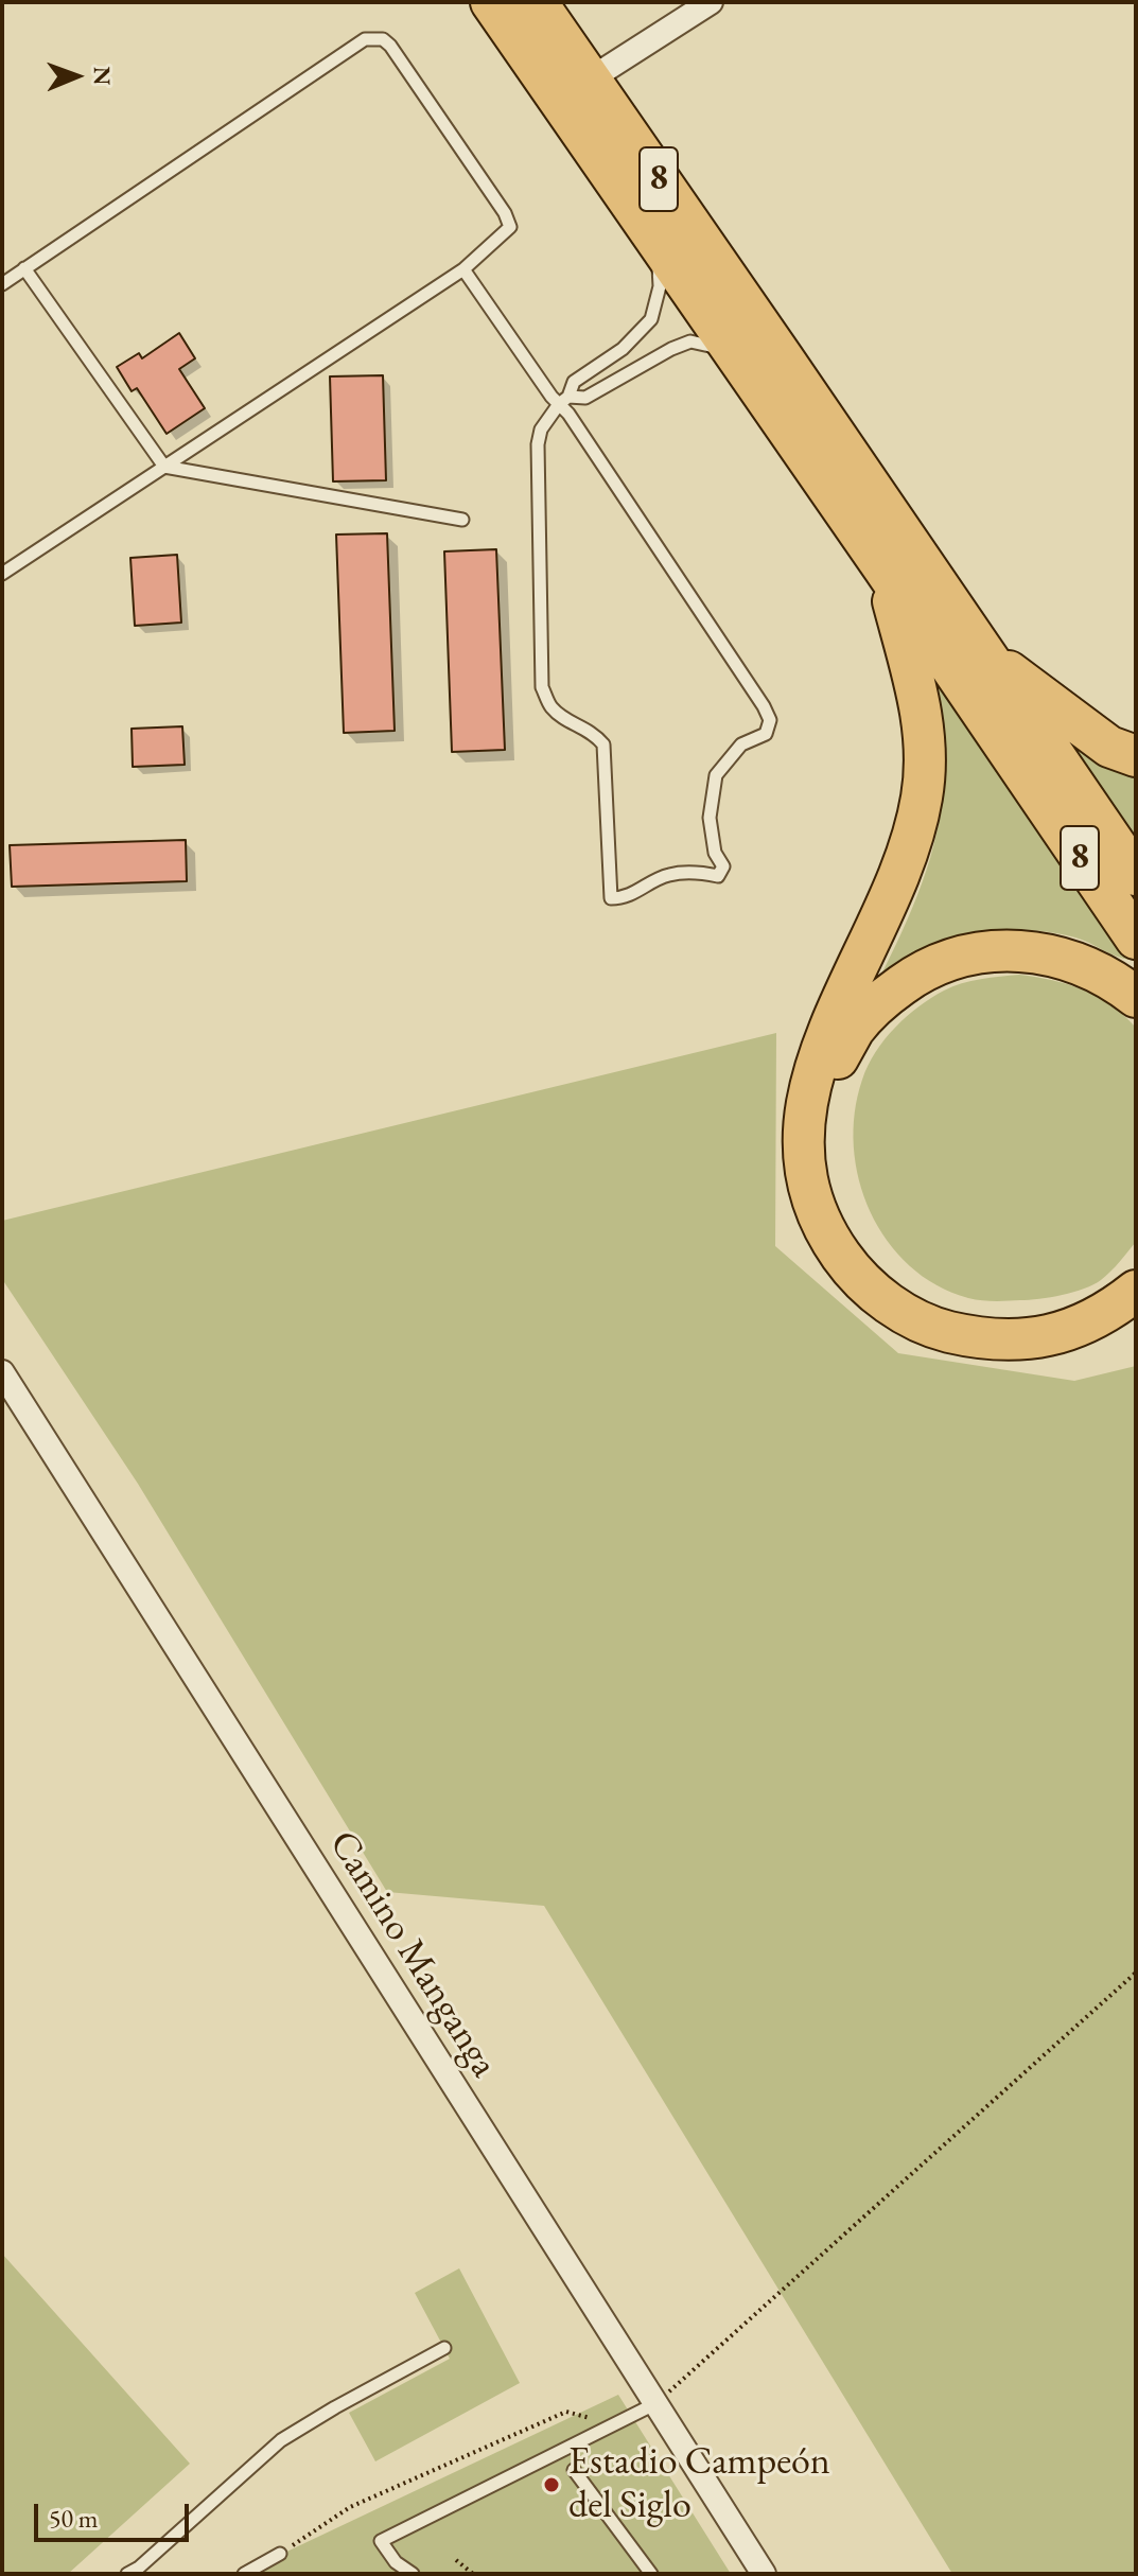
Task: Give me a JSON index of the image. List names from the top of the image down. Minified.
{"streets":{"highway":["8"],"street":["Camino Manganga"]},"places":["Estadio Campeón del Siglo"],"scale_bar":"50 m","north":"right"}
